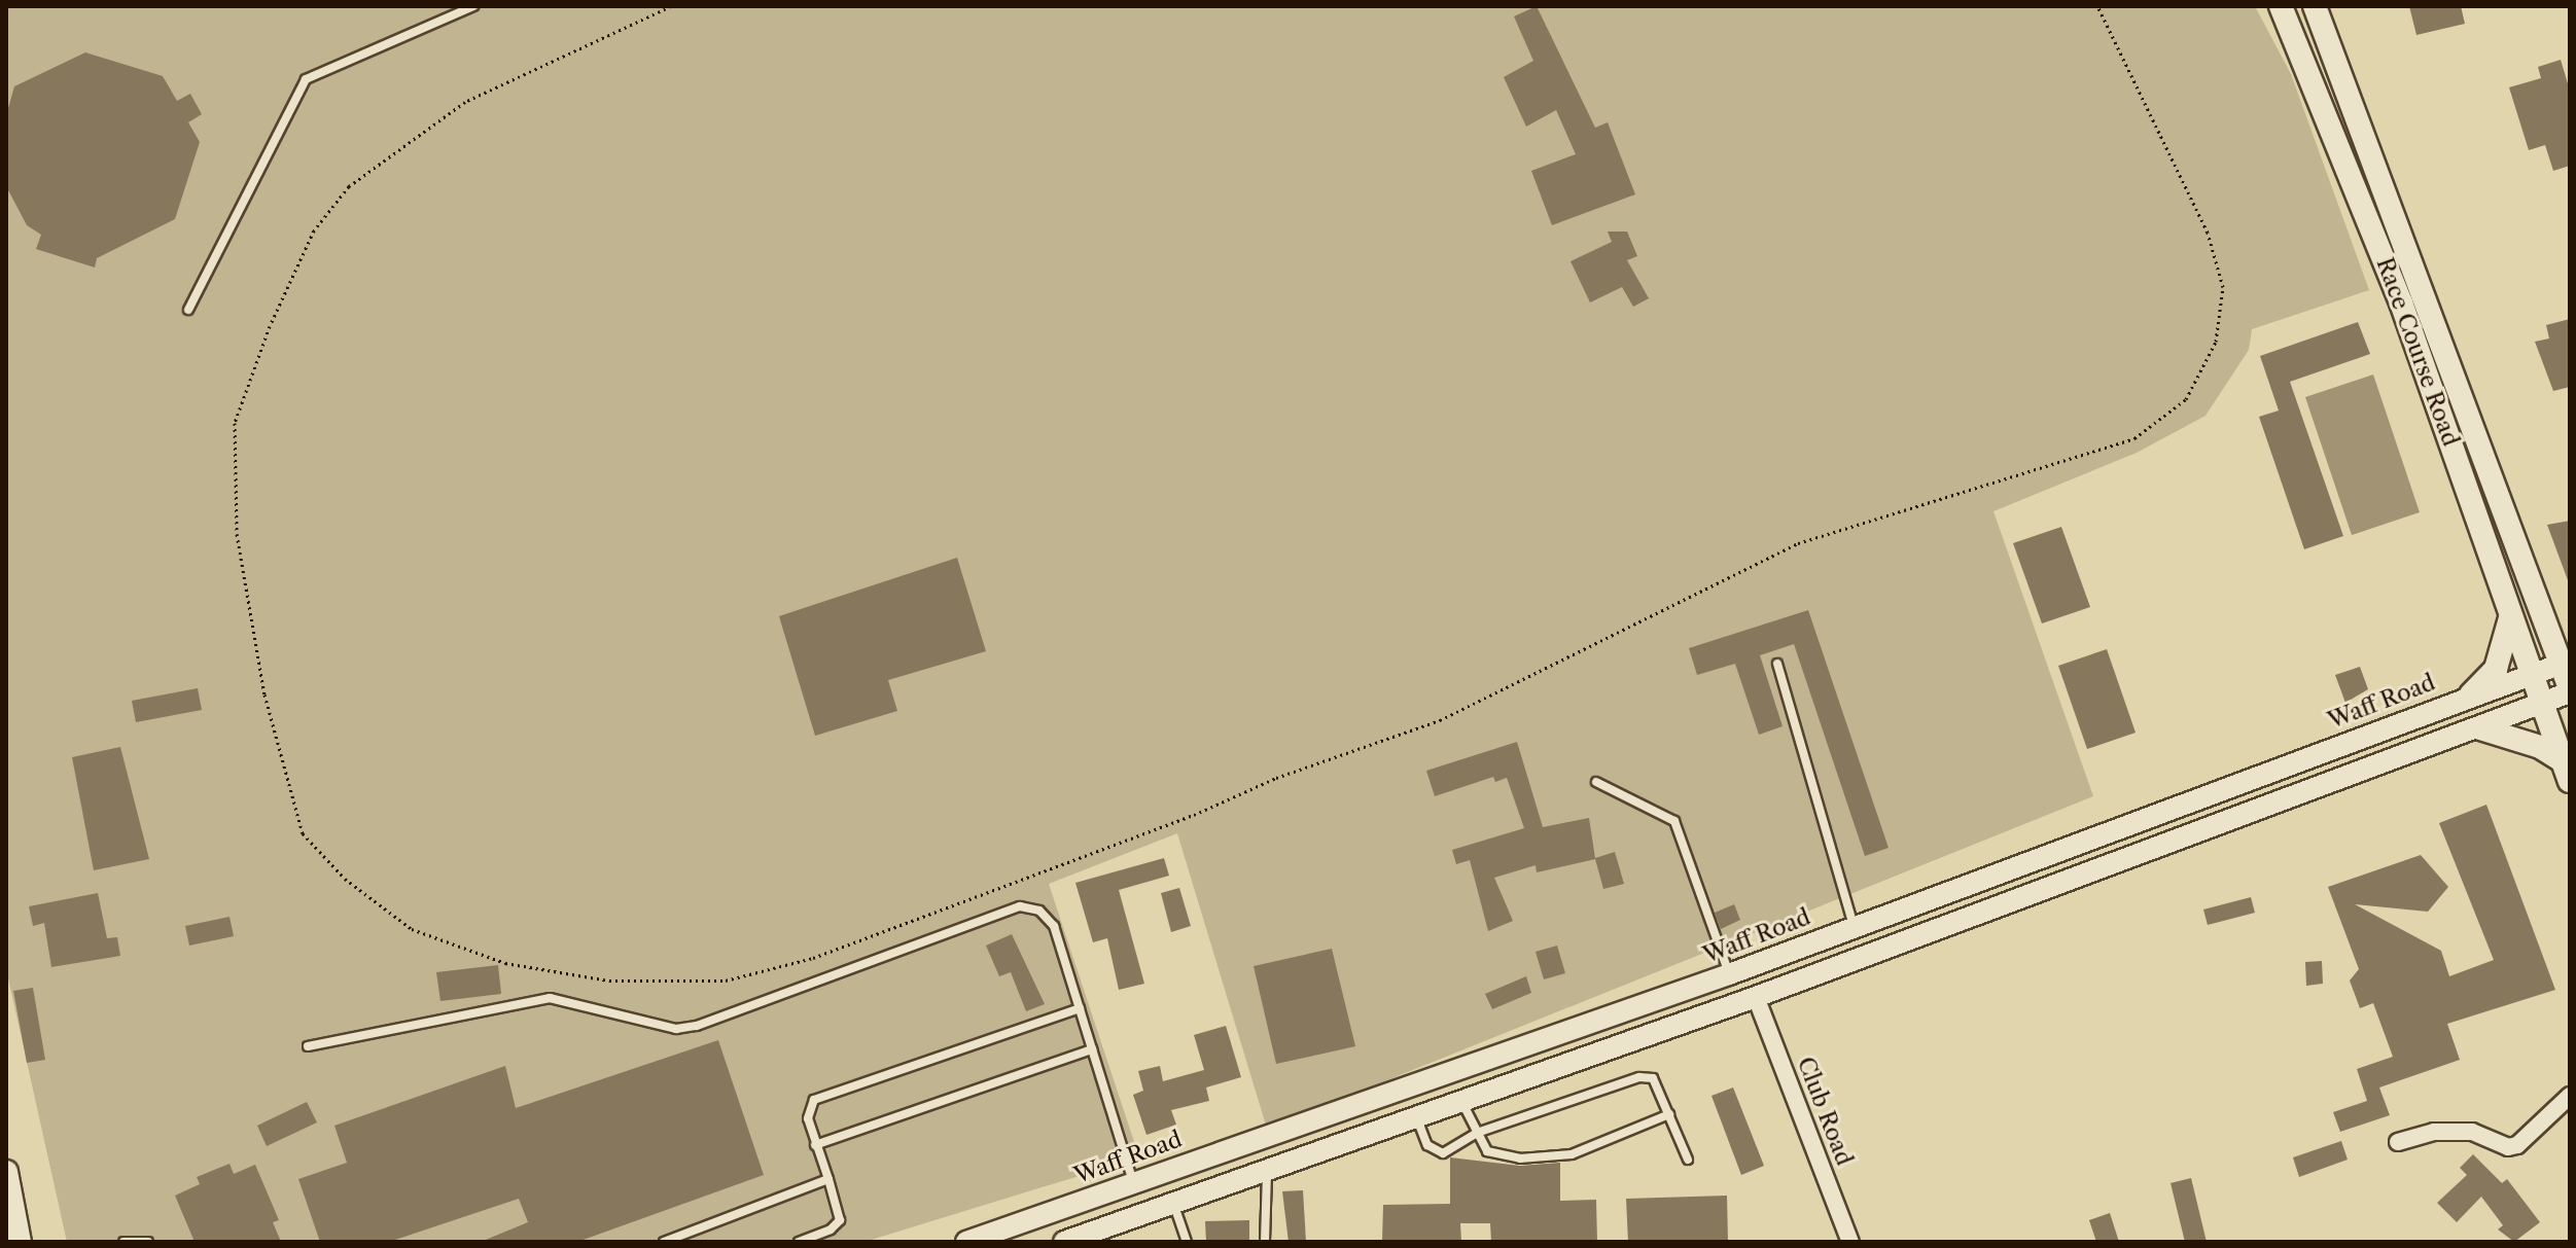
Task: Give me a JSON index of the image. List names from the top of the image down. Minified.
{"streets":{"main road":["Race Course Road"],"street":["Waff Road","Club Road"]},"crossings":[["Race Course Road","Waff Road"]]}
